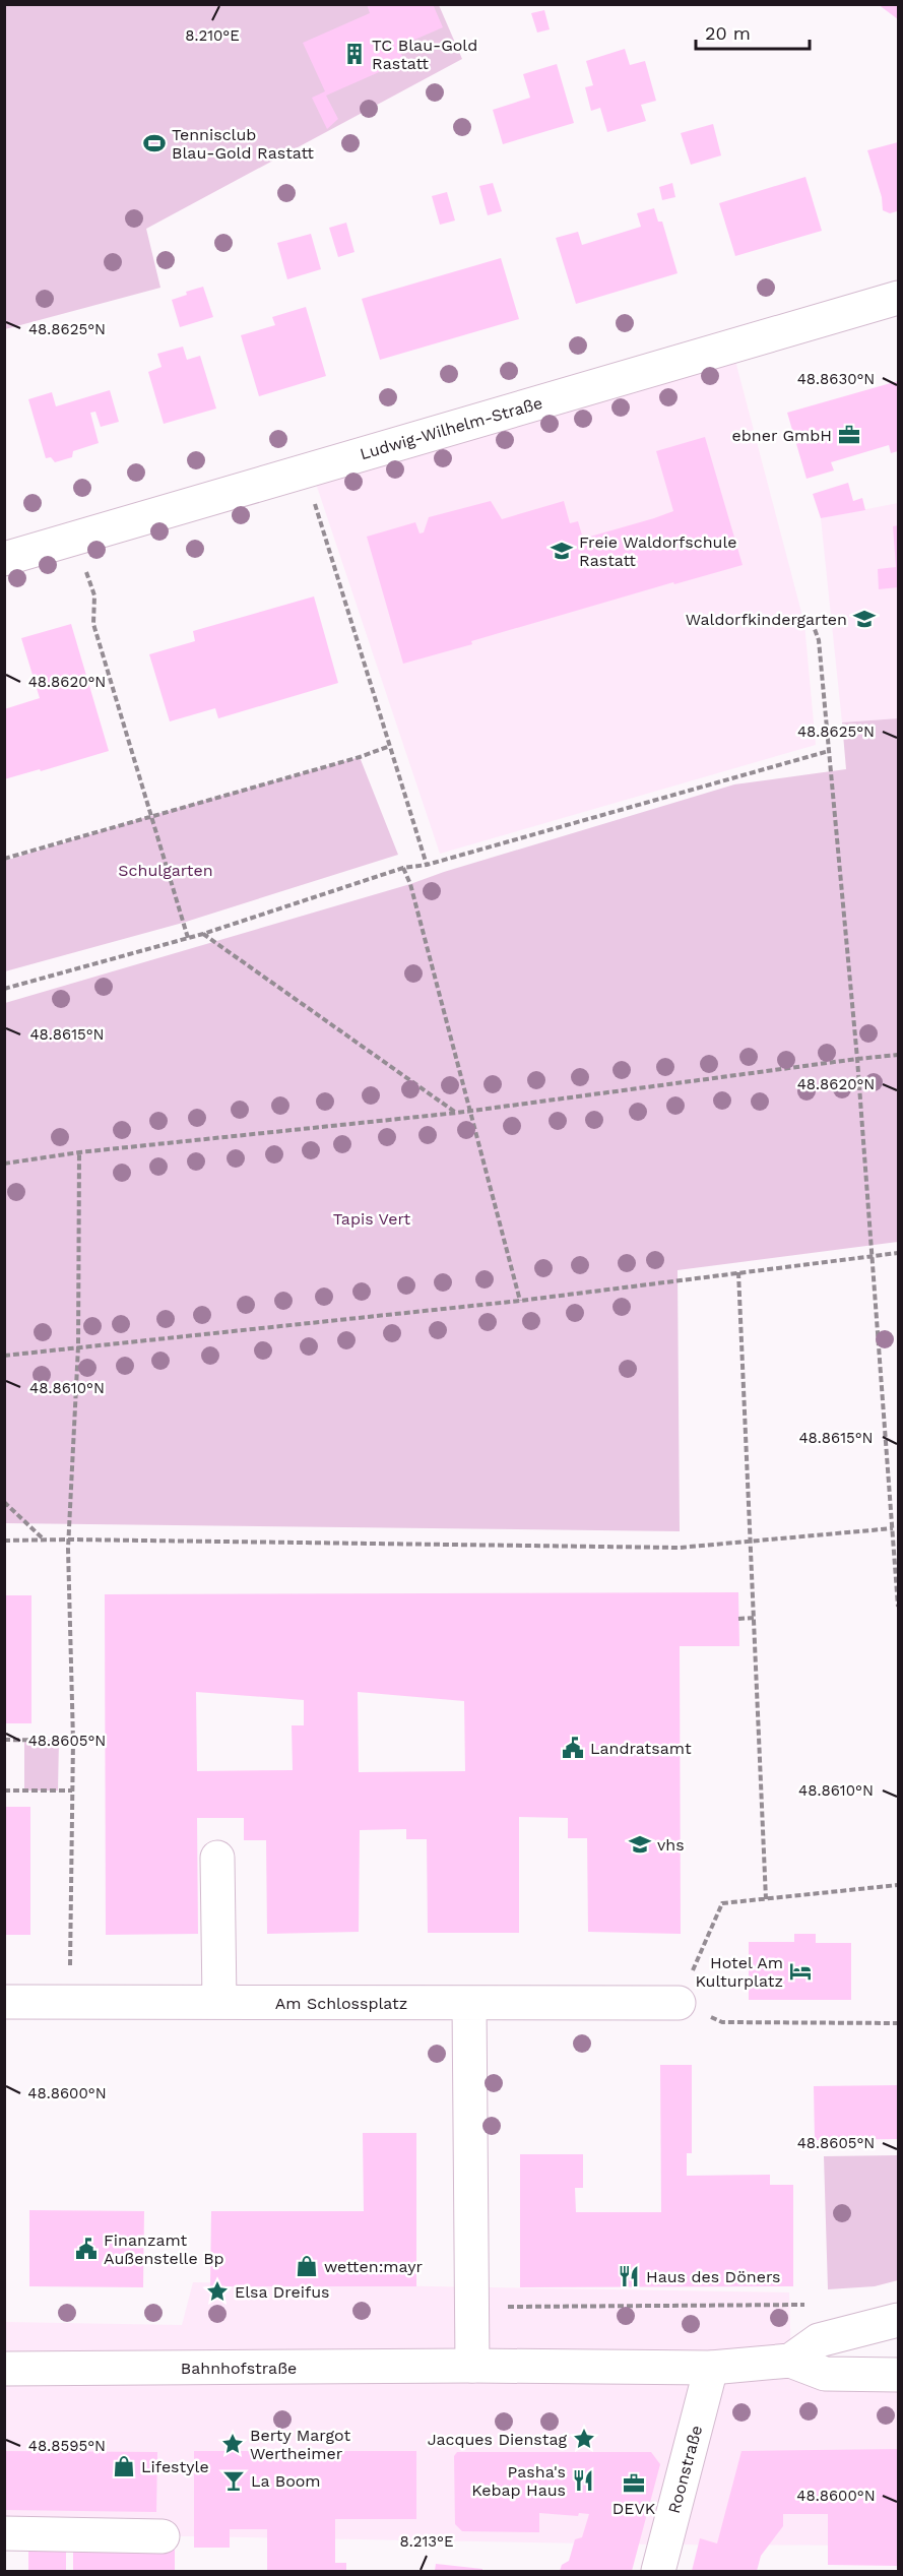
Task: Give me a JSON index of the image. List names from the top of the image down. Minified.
{"streets":{"street":["Ludwig-Wilhelm-Straße","Am Schlossplatz","Bahnhofstraße","Roonstraße"]},"crossings":[["Bahnhofstraße","Roonstraße"]],"parks":["Schulgarten","Tapis Vert"],"places":{"building":["TC Blau-Gold Rastatt"],"sports":["Tennisclub Blau-Gold Rastatt"],"office":["ebner GmbH","DEVK"],"school or university":["Freie Waldorfschule Rastatt","Waldorfkindergarten","vhs"],"public building":["Landratsamt","Finanzamt Außenstelle Bp"],"hotel":["Hotel Am Kulturplatz"],"shop":["wetten:mayr","Lifestyle"],"restaurant":["Haus des Döners","Pasha's Kebap Haus"],"place":["Elsa Dreifus","Jacques Dienstag","Berty Margot Wertheimer"],"bar":["La Boom"]},"scale_bar":"20 m","coordinates":["8.210°E","48.8625°N","48.8630°N","48.8620°N","48.8615°N","48.8610°N","48.8605°N","48.8600°N","48.8595°N","8.213°E"]}
